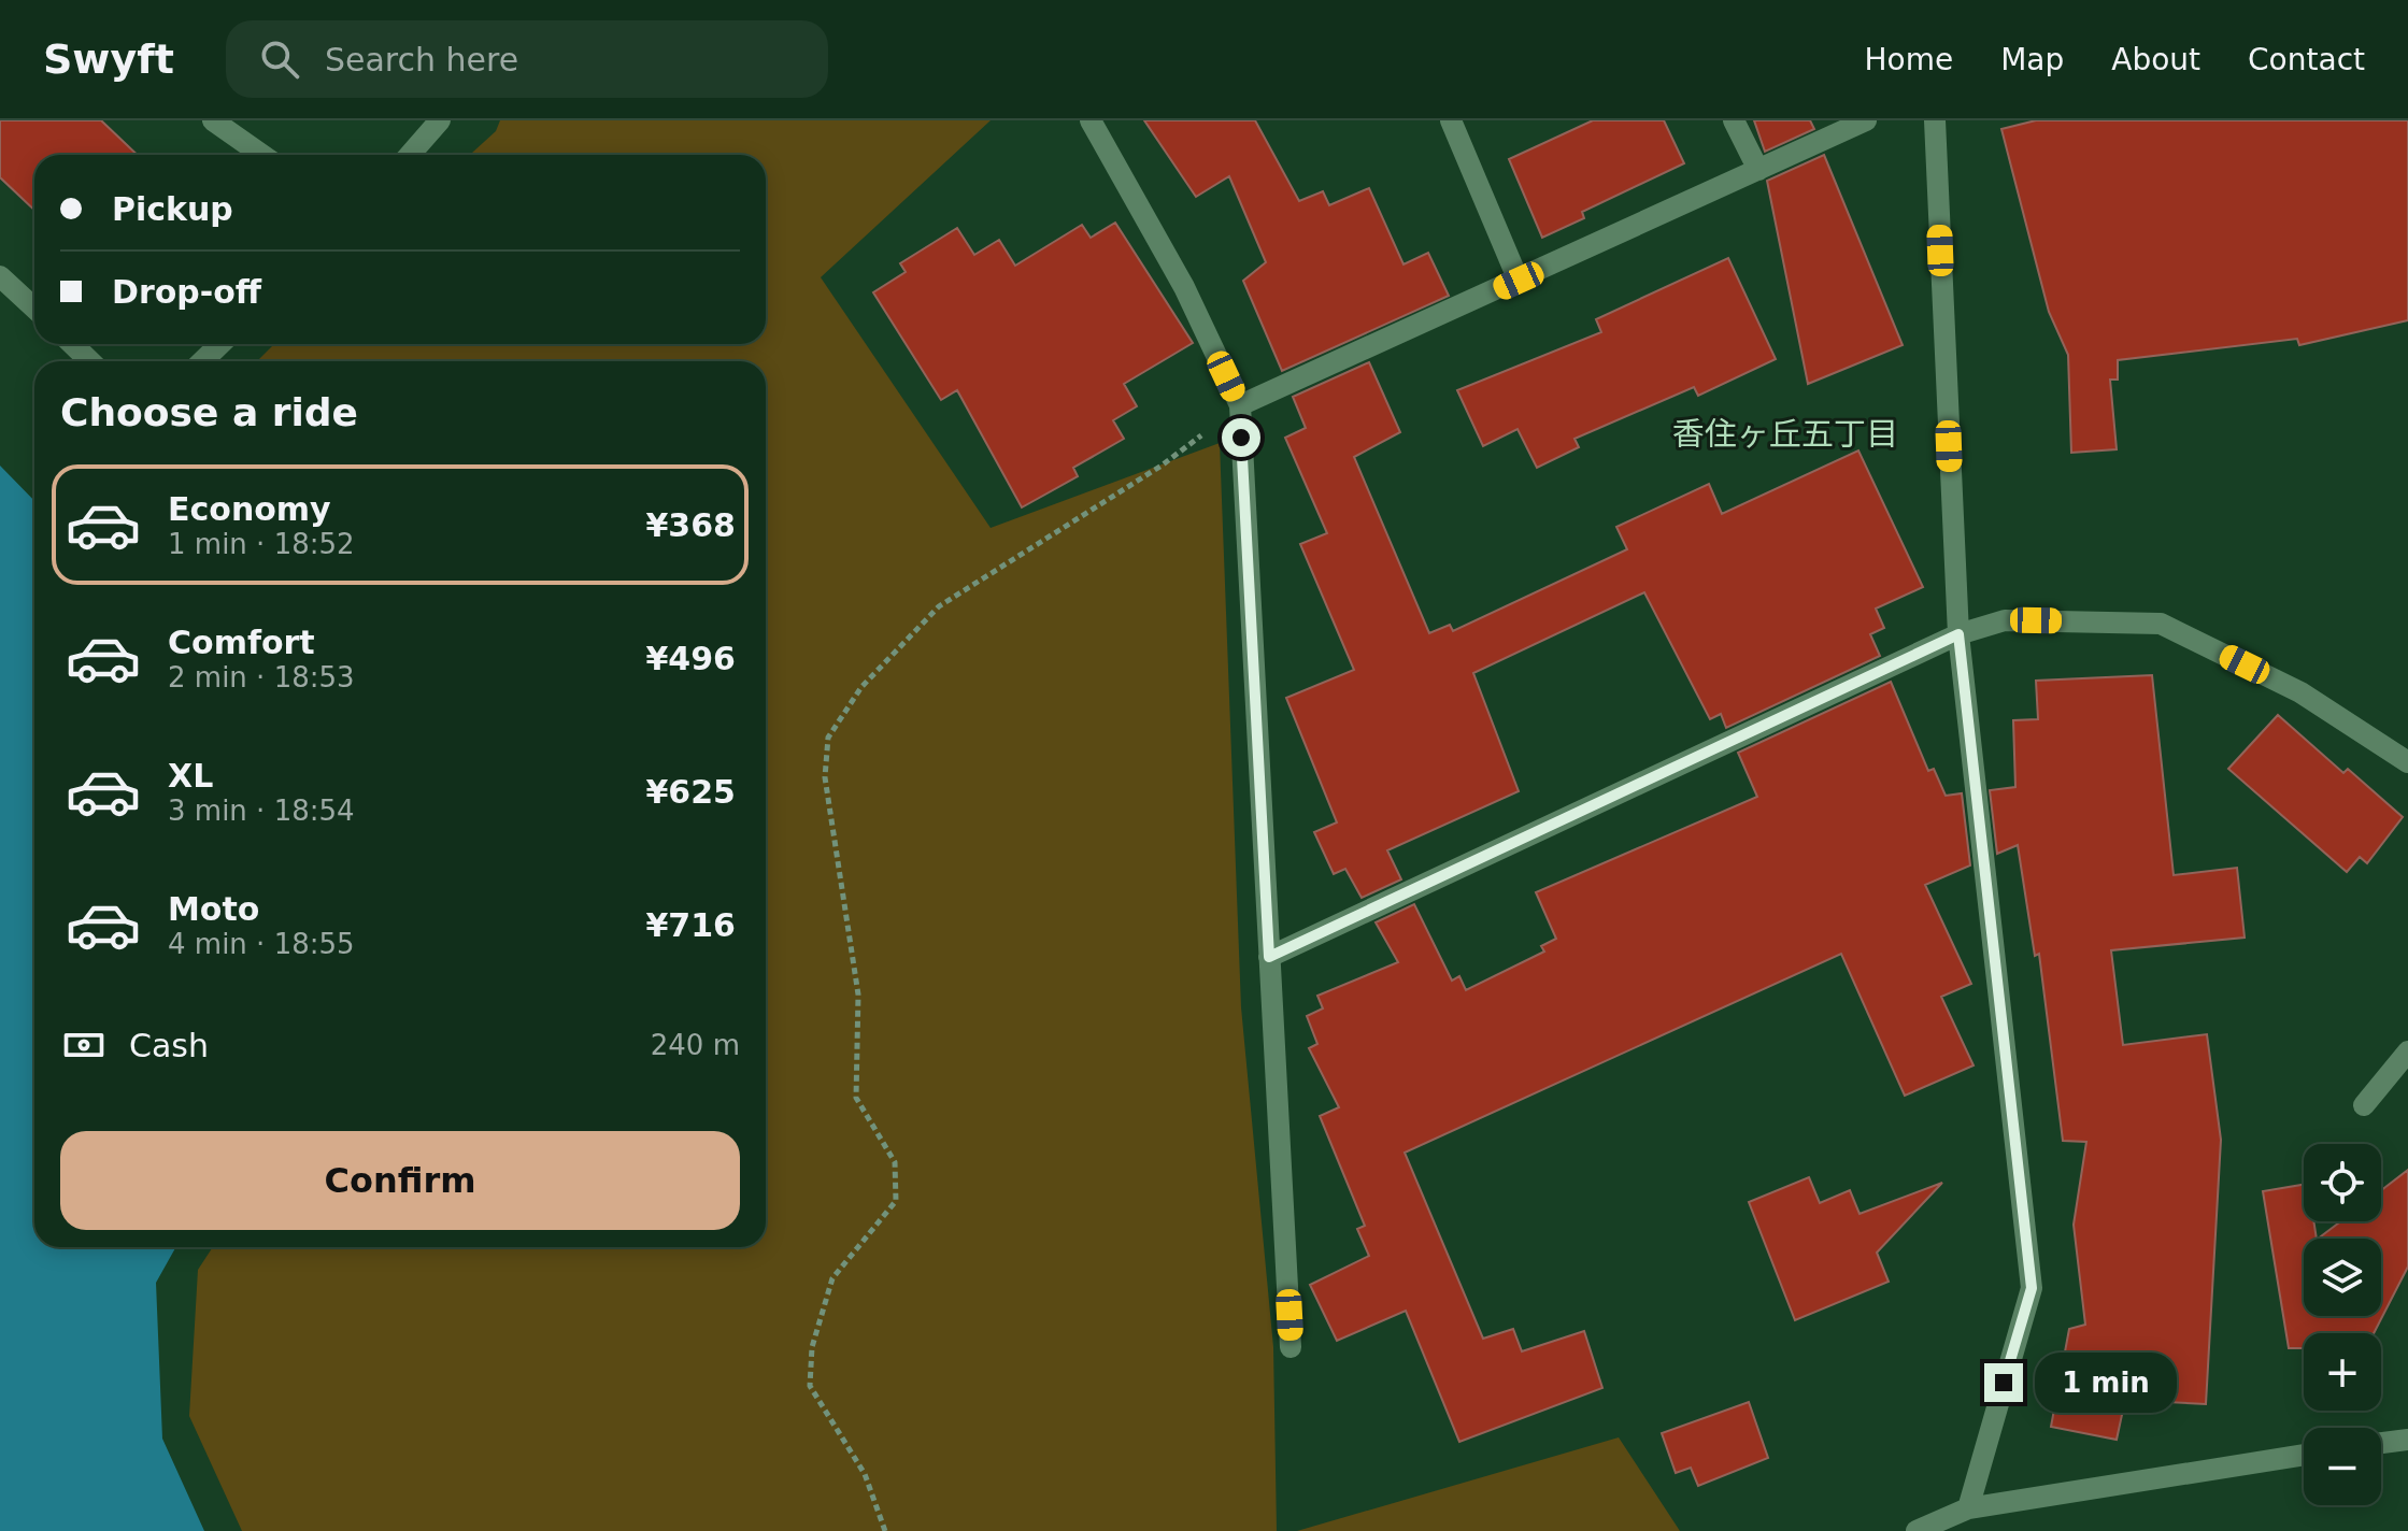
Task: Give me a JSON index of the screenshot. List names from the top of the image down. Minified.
{"districts":["香住ヶ丘五丁目"],"page":{"header":"Swyft","search":"Search here","nav":["Home","Map","About","Contact"],"banner":["Pickup","Drop-off"],"heading":"Choose a ride","list":[{"name":"Economy","note":"1 min · 18:52","value":"¥368"},{"name":"Comfort","note":"2 min · 18:53","value":"¥496"},{"name":"XL","note":"3 min · 18:54","value":"¥625"},{"name":"Moto","note":"4 min · 18:55","value":"¥716"}],"pay":["Cash","240 m"],"buttons":"Confirm","map_buttons":["+","−"],"bubble":"1 min"}}
